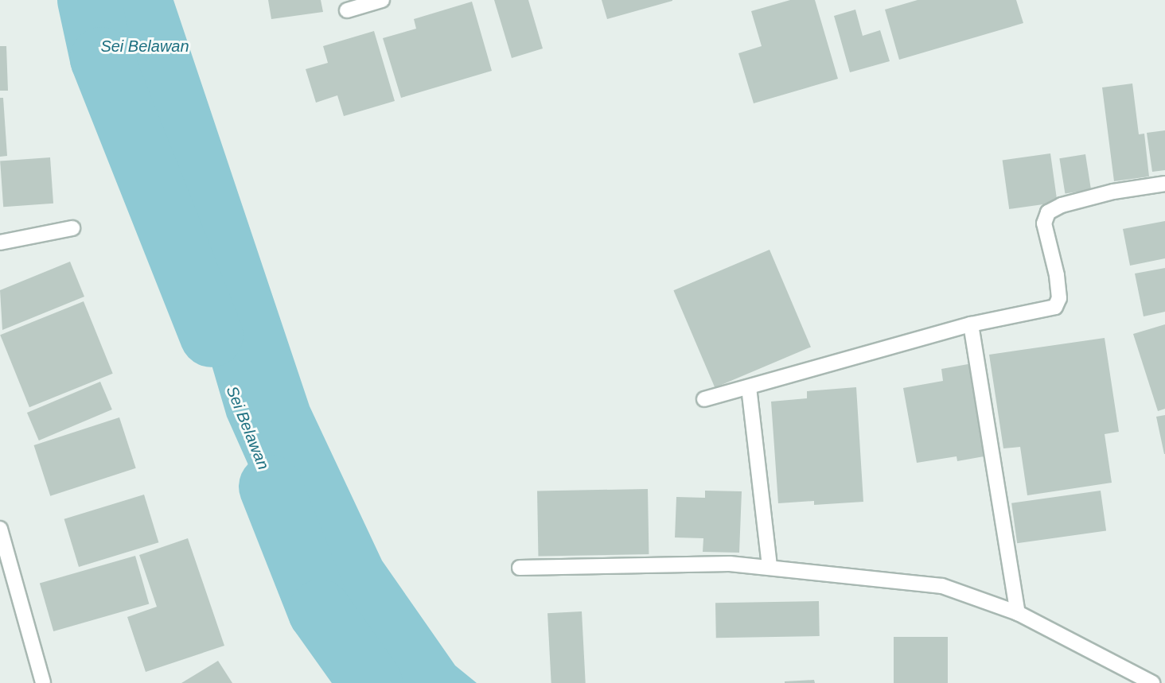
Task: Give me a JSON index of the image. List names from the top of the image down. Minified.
{"water":["Sei Belawan"]}
